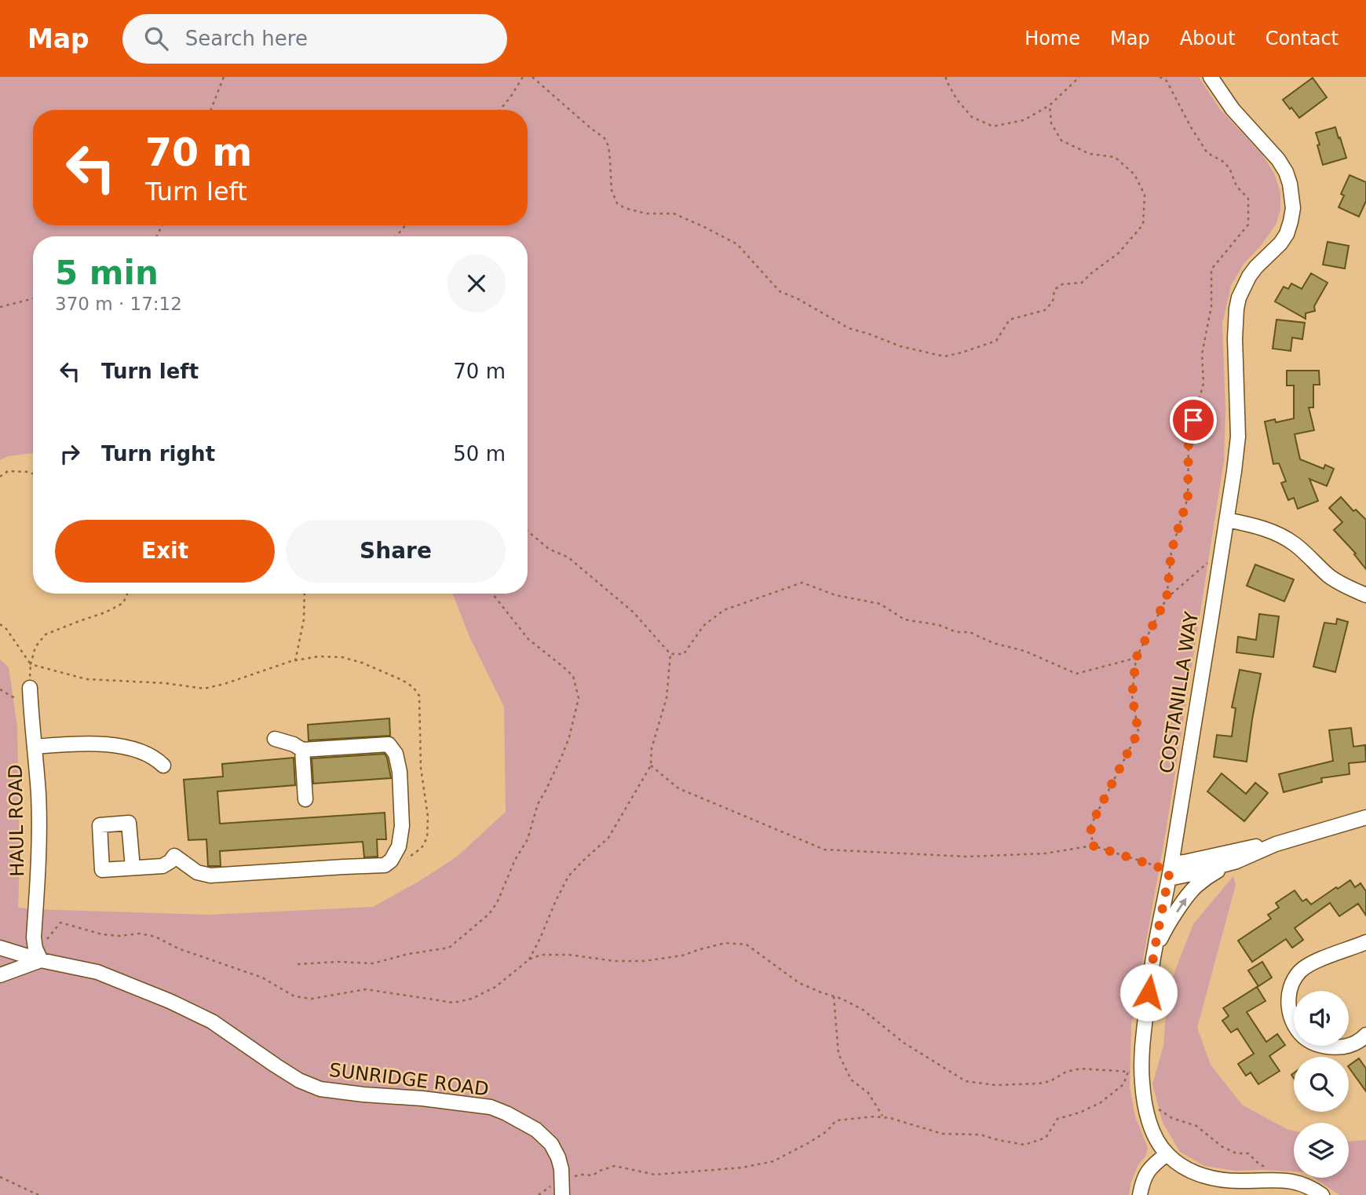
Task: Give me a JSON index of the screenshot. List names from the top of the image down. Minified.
{"streets":{"street":["COSTANILLA WAY","HAUL ROAD","SUNRIDGE ROAD"]},"crossings":[["HAUL ROAD","SUNRIDGE ROAD"]],"page":{"header":"Map","search":"Search here","nav":["Home","Map","About","Contact"],"turn":["70 m","Turn left"],"heading":["5 min","370 m · 17:12"],"list":[{"name":"Turn left","value":"70 m"},{"name":"Turn right","value":"50 m"}],"buttons":["Exit","Share"]}}
